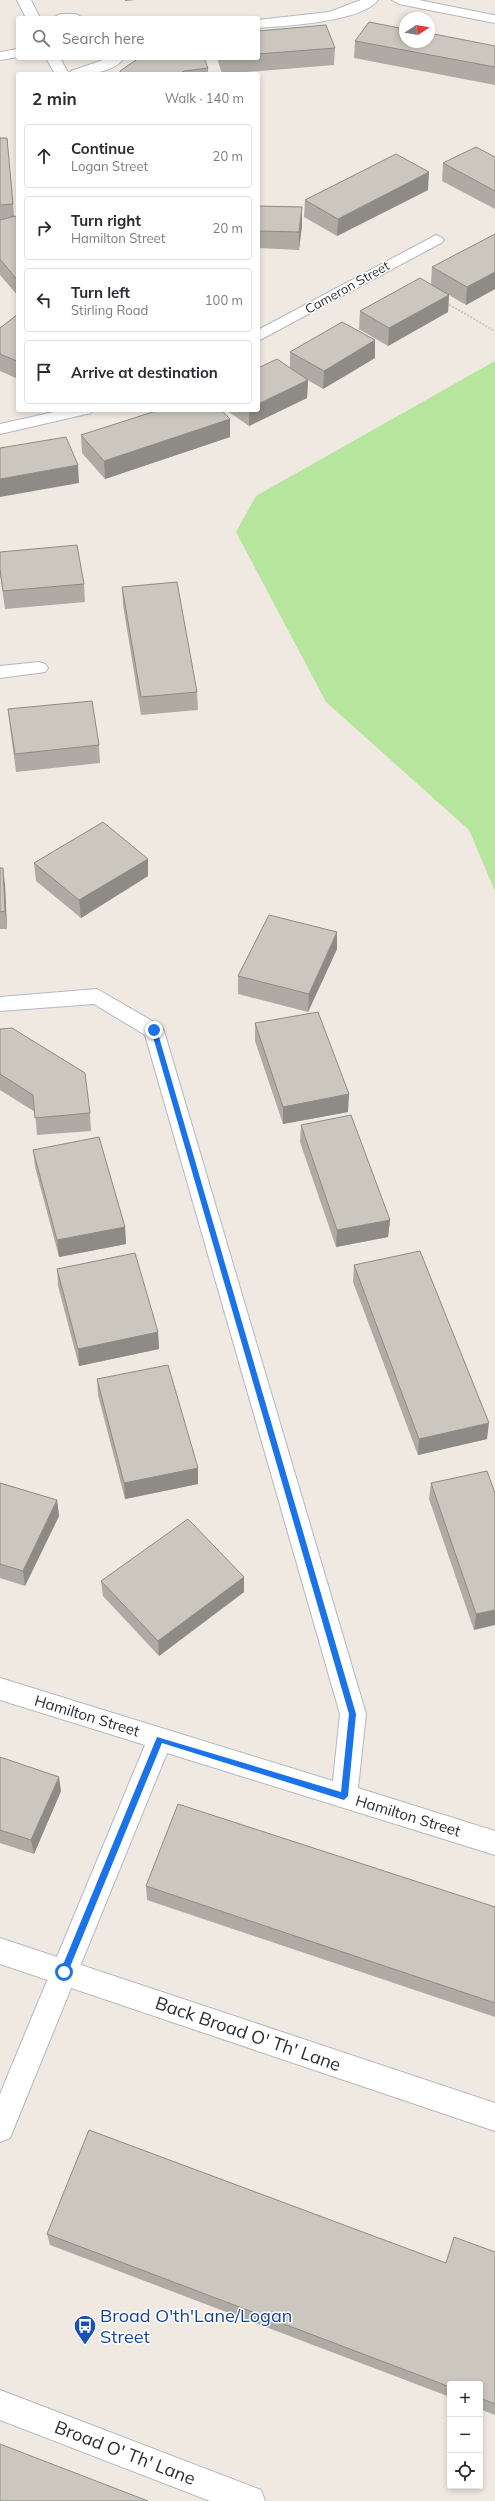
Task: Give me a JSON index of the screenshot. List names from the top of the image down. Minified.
{"streets":{"street":["Cameron Street","Hamilton Street","Back Broad O' Th' Lane","Broad O' Th' Lane"]},"places":{"bus stop":["Broad O'th'Lane/Logan Street"]},"north":"right","page":{"search":"Search here","heading":["2 min","Walk · 140 m"],"list":[["Continue","Logan Street","20 m"],["Turn right","Hamilton Street","20 m"],["Turn left","Stirling Road","100 m"],"Arrive at destination"],"map_buttons":["+","−"]}}
